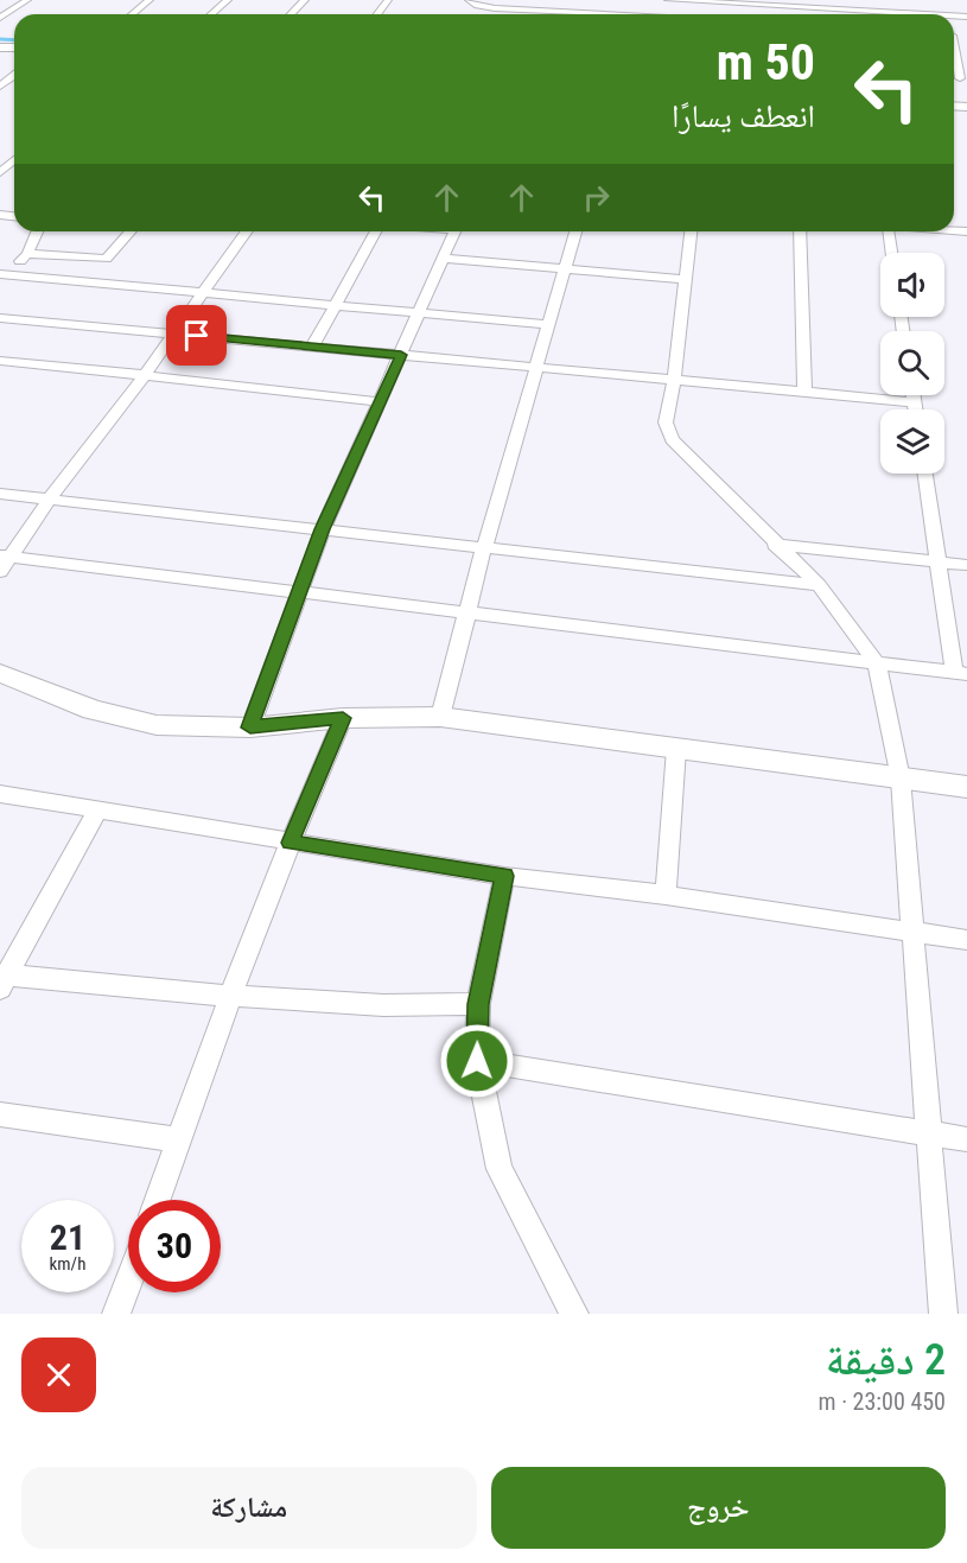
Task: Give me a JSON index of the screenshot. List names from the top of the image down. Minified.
{"page":{"turn":["50 m","انعطف يسارًا"],"speed":"21 km/h","limit":"30","heading":["2 دقيقة","450 m · 23:00"],"buttons":["خروج","مشاركة"]}}
